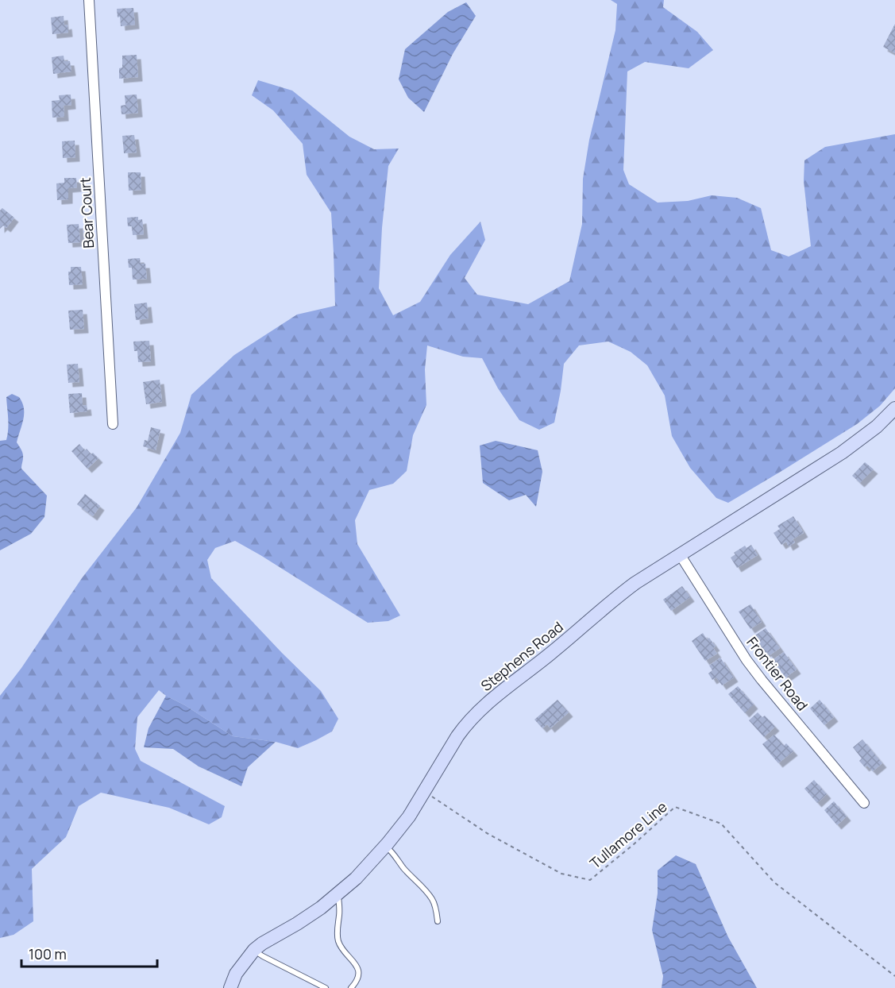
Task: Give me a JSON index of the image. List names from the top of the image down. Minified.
{"streets":{"main road":["Stephens Road"],"street":["Bear Court","Frontier Road"],"path":["Tullamore Line"]},"crossings":[["Stephens Road","Frontier Road"],["Stephens Road","Tullamore Line"]],"scale_bar":"100 m"}
